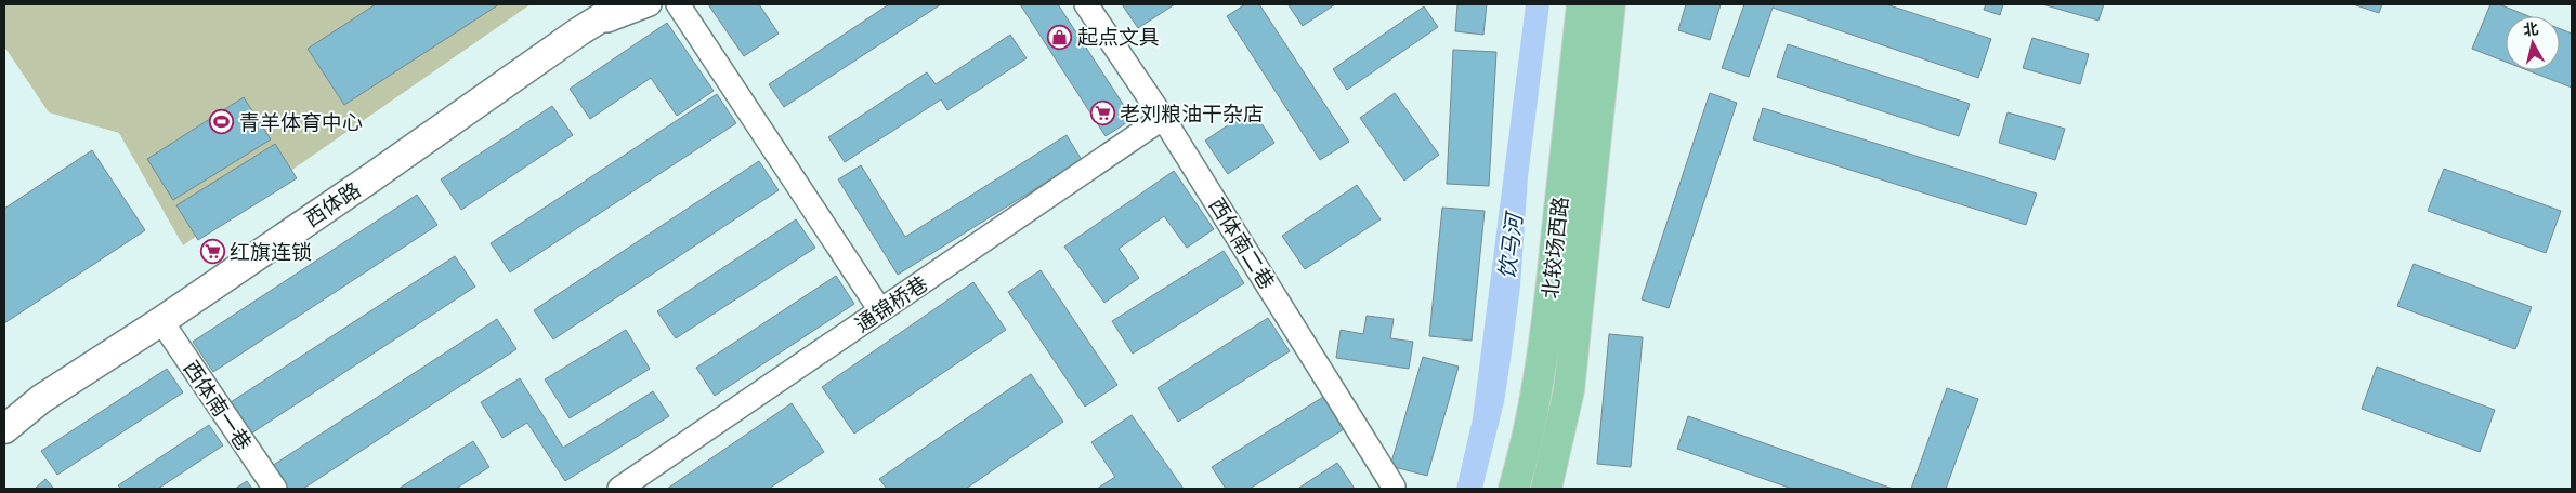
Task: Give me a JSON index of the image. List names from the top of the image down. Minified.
{"streets":{"main road":["北较场西路"],"street":["西体路","西体南二巷","通锦桥巷","西体南一巷"]},"crossings":[["西体路","西体南一巷"],["西体南二巷","通锦桥巷"]],"water":["饮马河"],"places":{"shop":["起点文具"],"supermarket":["老刘粮油干杂店","红旗连锁"],"sports":["青羊体育中心"]},"north":"top"}
